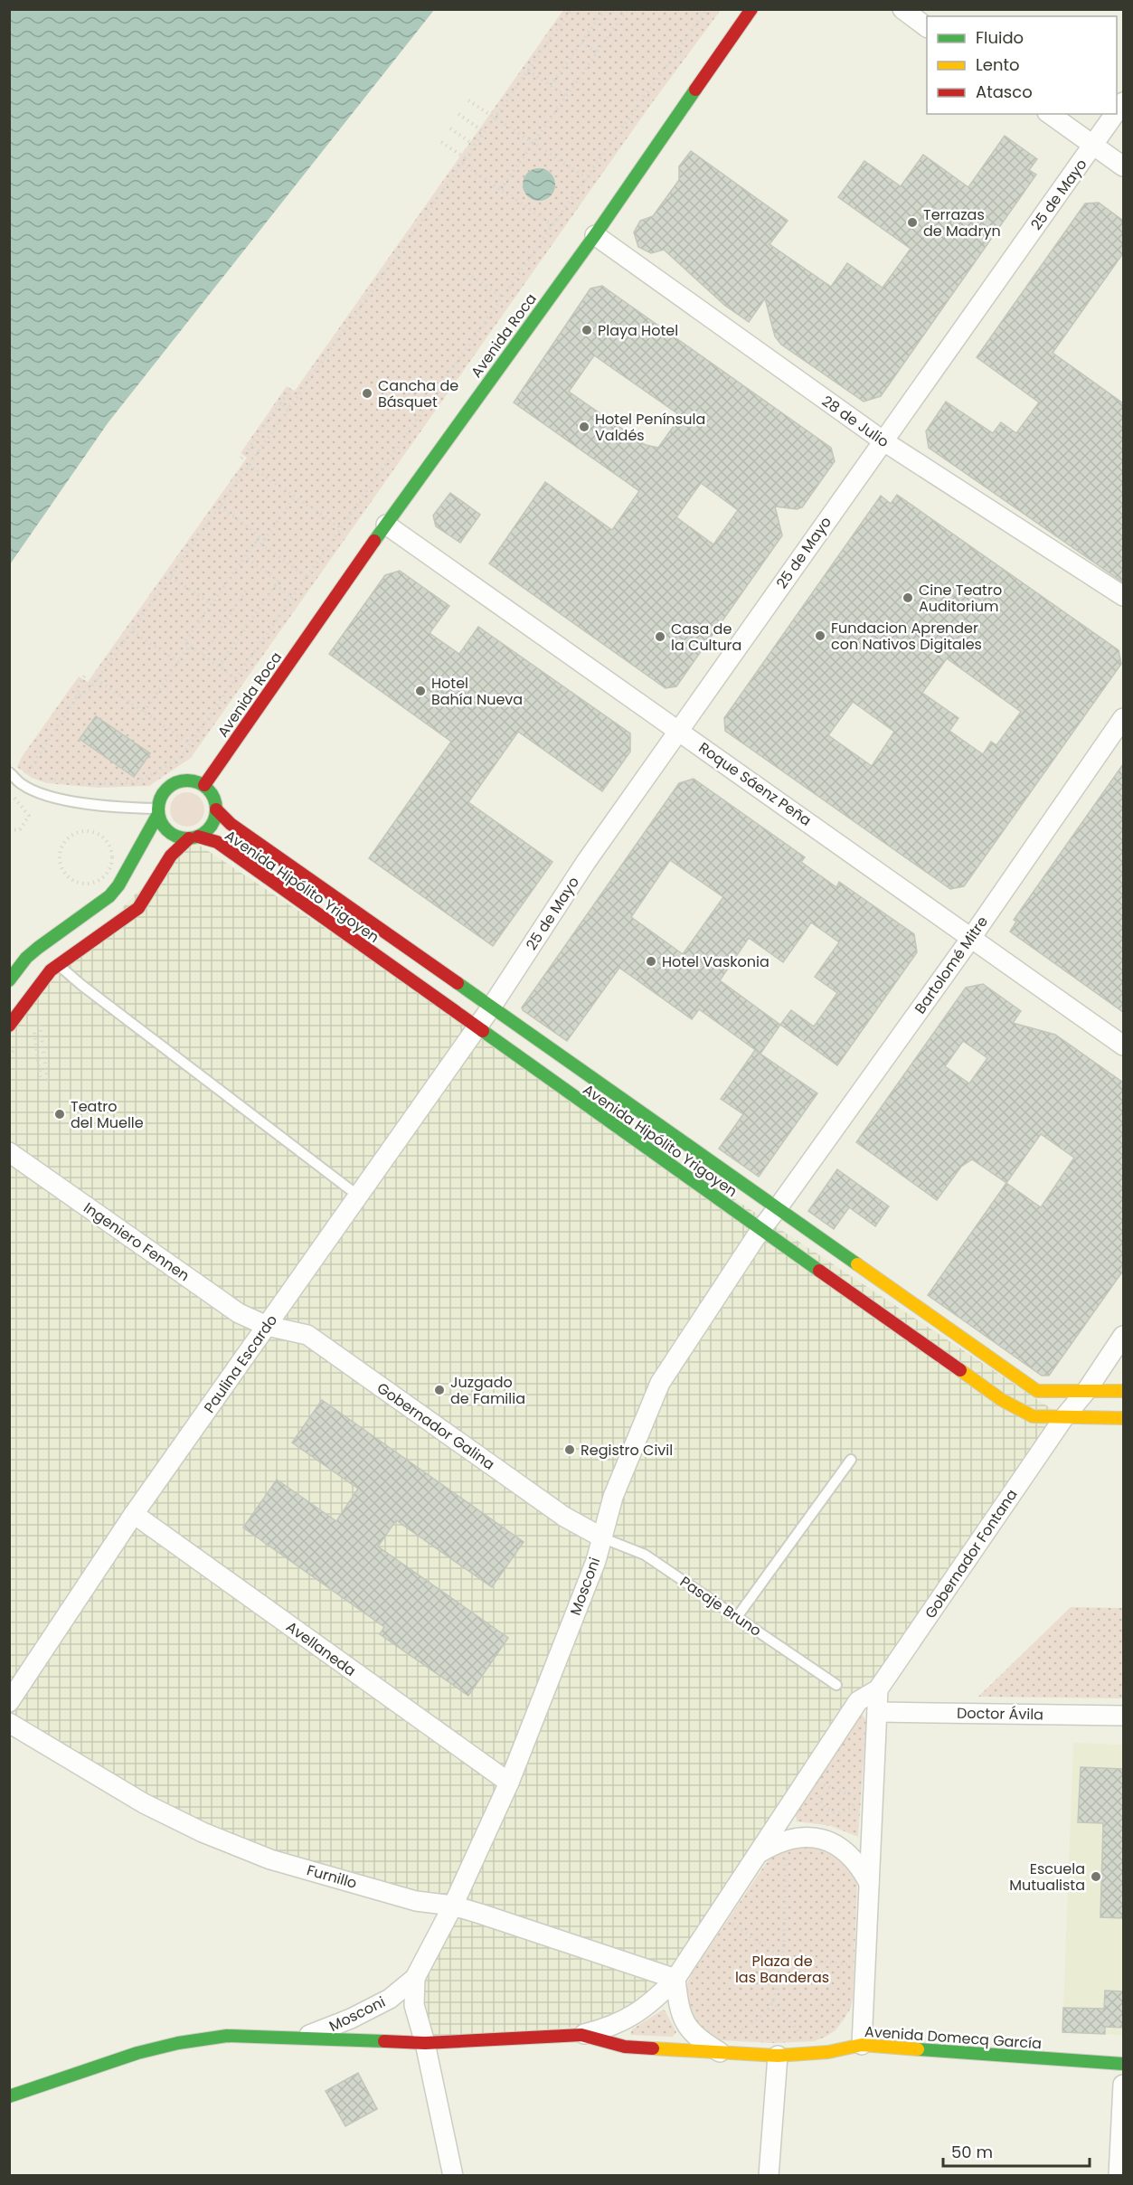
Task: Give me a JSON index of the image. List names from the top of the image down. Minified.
{"streets":{"main road":["Avenida Roca","Avenida Hipólito Yrigoyen","Avenida Domecq García"],"street":["25 de Mayo","28 de Julio","Roque Sáenz Peña","Bartolomé Mitre","Ingeniero Fennen","Paulina Escardo","Gobernador Galina","Gobernador Fontana","Mosconi","Avellaneda","Doctor Ávila","Furnillo"],"lane":["Pasaje Bruno"]},"crossings":[["25 de Mayo","28 de Julio"],["25 de Mayo","Roque Sáenz Peña"],["25 de Mayo","Avenida Hipólito Yrigoyen"],["25 de Mayo","Paulina Escardo"],["Avenida Roca","28 de Julio"],["Avenida Roca","Roque Sáenz Peña"],["Avenida Roca","Avenida Hipólito Yrigoyen"],["Roque Sáenz Peña","Bartolomé Mitre"],["Avenida Hipólito Yrigoyen","Bartolomé Mitre"],["Avenida Hipólito Yrigoyen","Paulina Escardo"],["Avenida Hipólito Yrigoyen","Gobernador Fontana"],["Avenida Hipólito Yrigoyen","Mosconi"],["Bartolomé Mitre","Mosconi"],["Ingeniero Fennen","Paulina Escardo"],["Ingeniero Fennen","Gobernador Galina"],["Paulina Escardo","Gobernador Galina"],["Paulina Escardo","Avellaneda"],["Gobernador Galina","Mosconi"],["Gobernador Galina","Pasaje Bruno"],["Gobernador Fontana","Furnillo"],["Gobernador Fontana","Avenida Domecq García"],["Mosconi","Pasaje Bruno"],["Mosconi","Avellaneda"],["Mosconi","Furnillo"],["Mosconi","Avenida Domecq García"]],"parks":["Plaza de las Banderas"],"places":["Terrazas de Madryn","Playa Hotel","Cancha de Básquet","Hotel Península Valdés","Cine Teatro Auditorium","Fundacion Aprender con Nativos Digitales","Casa de la Cultura","Hotel Bahía Nueva","Hotel Vaskonia","Teatro del Muelle","Juzgado de Familia","Registro Civil","Escuela Mutualista"],"legend":["Fluido","Lento","Atasco"],"scale_bar":"50 m"}
